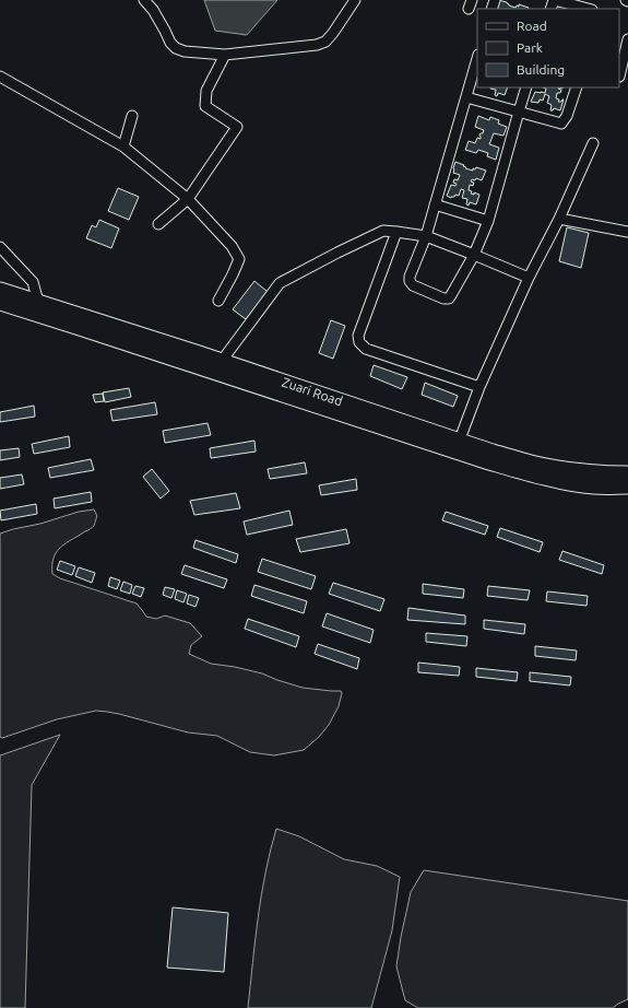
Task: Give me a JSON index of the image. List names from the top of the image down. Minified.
{"streets":{"highway":["Zuari Road"]},"legend":["Road","Park","Building"]}
